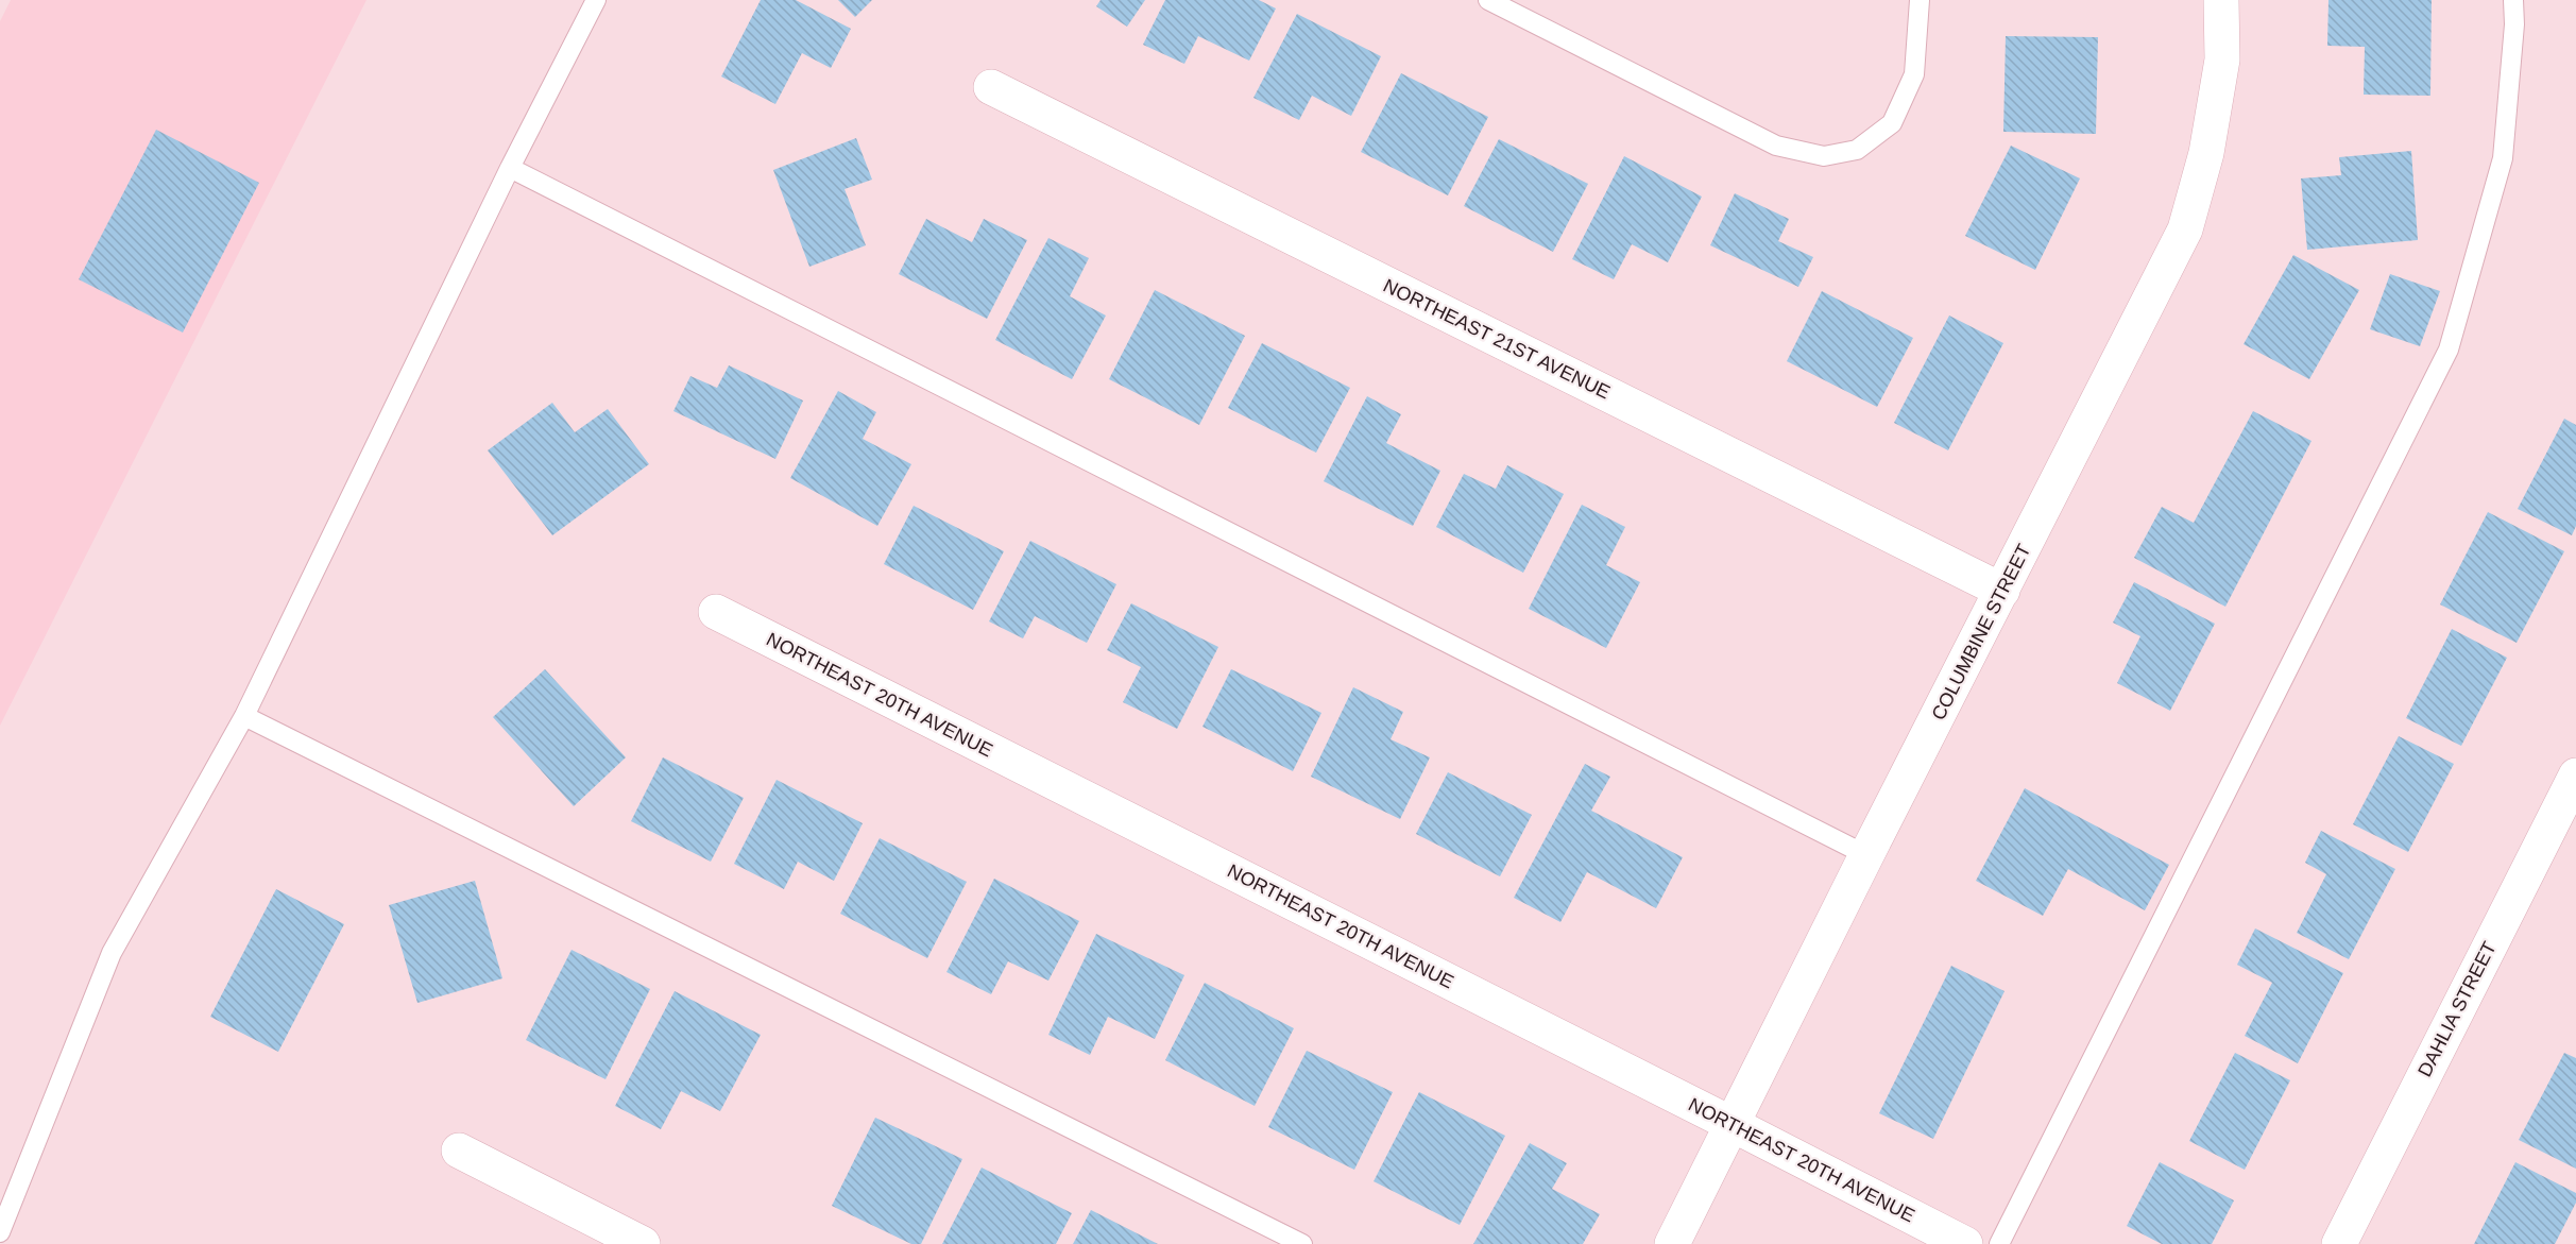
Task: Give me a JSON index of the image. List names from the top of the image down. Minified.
{"streets":{"street":["NORTHEAST 21ST AVENUE","COLUMBINE STREET","NORTHEAST 20TH AVENUE","DAHLIA STREET"]},"crossings":[["NORTHEAST 21ST AVENUE","COLUMBINE STREET"],["COLUMBINE STREET","NORTHEAST 20TH AVENUE"]]}
